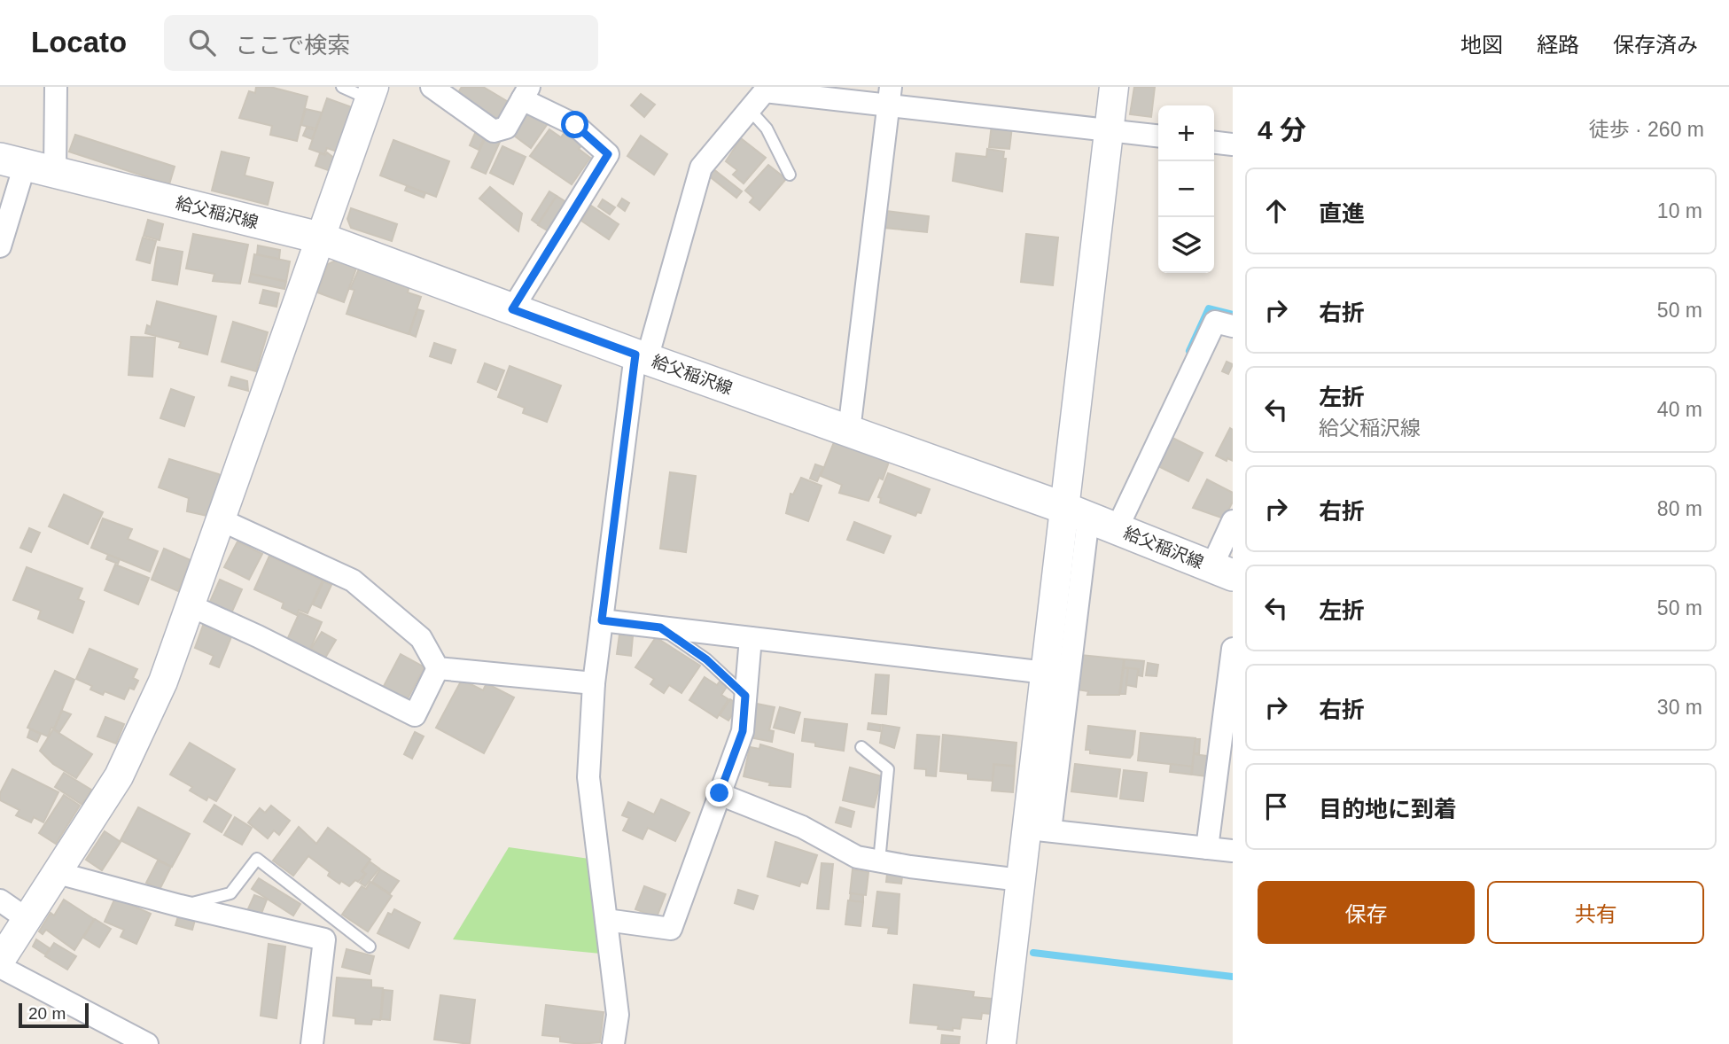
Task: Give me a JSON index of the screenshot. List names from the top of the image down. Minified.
{"streets":{"main road":["給父稲沢線"]},"scale_bar":"20 m","page":{"header":"Locato","search":"ここで検索","nav":["地図","経路","保存済み"],"heading":["4 分","徒歩 · 260 m"],"map_buttons":["+","−"],"list":[["直進","10 m"],["右折","50 m"],["左折","給父稲沢線","40 m"],["右折","80 m"],["左折","50 m"],["右折","30 m"],"目的地に到着"],"buttons":["保存","共有"],"scale":"20 m"}}
